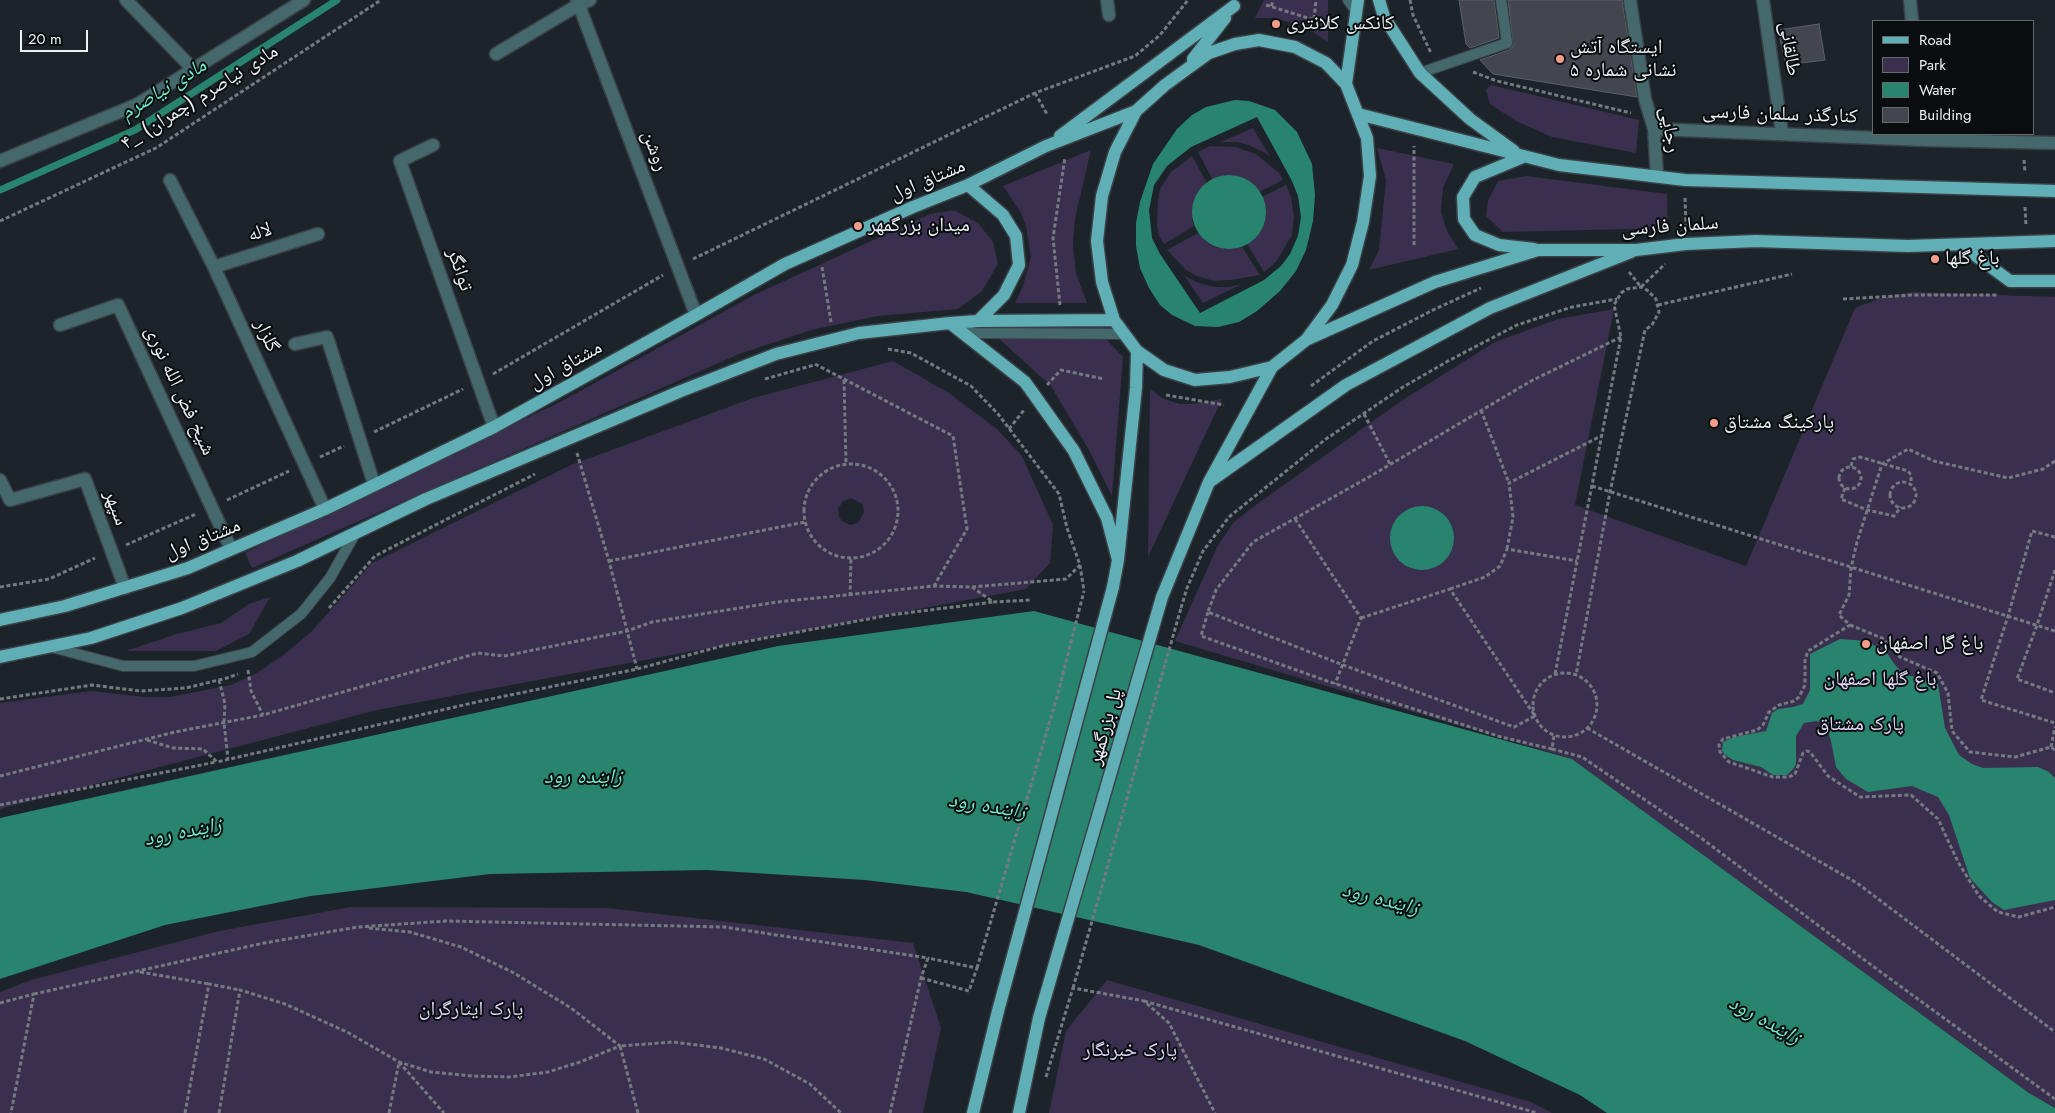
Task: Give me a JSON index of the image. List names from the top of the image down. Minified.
{"streets":{"main road":["مشتاق اول","سلمان فارسی","پل بزرگمهر"],"street":["طالقانی","کنارگذر سلمان فارسی","رجایی","روشن","لاله","توانگر","گلزار","شیخ فض الله نوری","سپهر"],"path":["۴_ مادی نیاصرم (چمران)"]},"crossings":[["طالقانی","کنارگذر سلمان فارسی"],["کنارگذر سلمان فارسی","رجایی"],["رجایی","سلمان فارسی"],["روشن","مشتاق اول"],["مشتاق اول","توانگر"],["مشتاق اول","گلزار"],["مشتاق اول","شیخ فض الله نوری"],["مشتاق اول","سپهر"],["لاله","گلزار"]],"water":["مادی نیاصرم","زاینده رود"],"parks":["باغ گلها اصفهان","پارک مشتاق","پارک ایثارگران","پارک خبرنگار"],"places":["کانکس کلانتری","ایستگاه آتش نشانی شماره ۵","میدان بزرگمهر","باغ گلها","پارکینگ مشتاق","باغ گل اصفهان"],"legend":["Road","Park","Water","Building"],"scale_bar":"20 m"}
